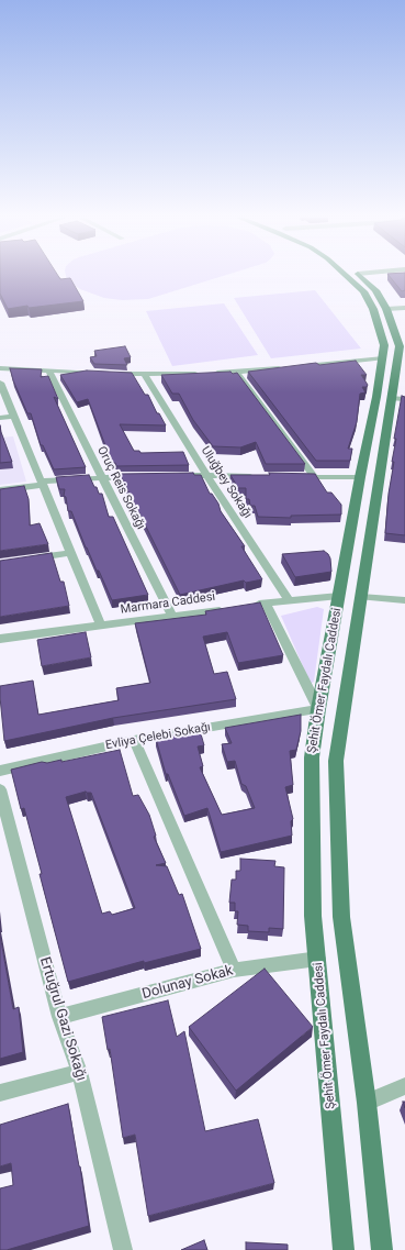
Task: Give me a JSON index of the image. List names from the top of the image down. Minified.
{"streets":{"main road":["Şehit Ömer Faydalı Caddesi"],"street":["Uluğbey Sokağı","Oruç Reis Sokağı","Marmara Caddesi","Evliya Çelebi Sokağı","Dolunay Sokak","Ertuğrul Gazi Sokağı"]},"crossings":[["Oruç Reis Sokağı","Marmara Caddesi"],["Şehit Ömer Faydalı Caddesi","Evliya Çelebi Sokağı"],["Şehit Ömer Faydalı Caddesi","Dolunay Sokak"],["Dolunay Sokak","Ertuğrul Gazi Sokağı"]]}
